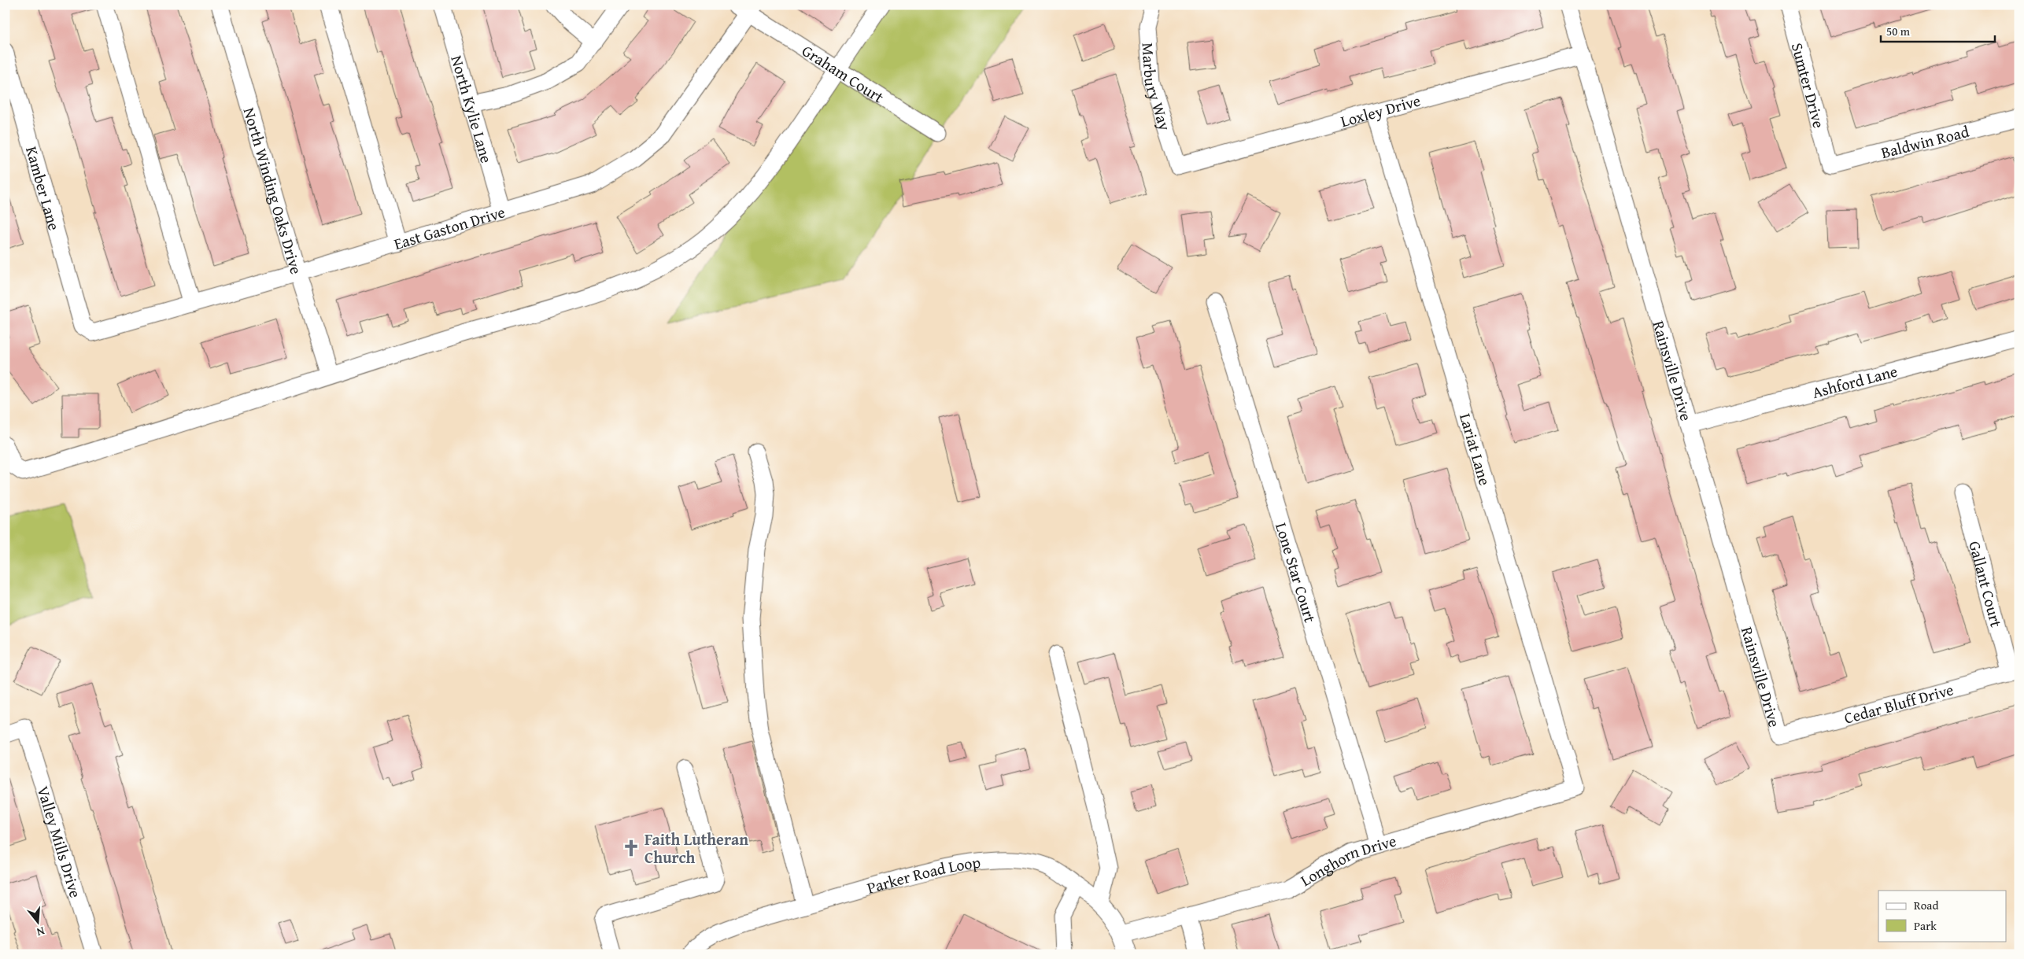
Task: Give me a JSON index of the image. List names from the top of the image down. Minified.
{"streets":{"street":["Graham Court","Sumter Drive","Marbury Way","North Kylie Lane","Loxley Drive","Baldwin Road","Kamber Lane","North Winding Oaks Drive","East Gaston Drive","Rainsville Drive","Ashford Lane","Lariat Lane","Lone Star Court","Gallant Court","Cedar Bluff Drive","Valley Mills Drive","Longhorn Drive","Parker Road Loop"]},"crossings":[["Graham Court","East Gaston Drive"],["Sumter Drive","Baldwin Road"],["Marbury Way","Loxley Drive"],["North Kylie Lane","East Gaston Drive"],["Loxley Drive","Rainsville Drive"],["Loxley Drive","Lariat Lane"],["Kamber Lane","East Gaston Drive"],["North Winding Oaks Drive","East Gaston Drive"],["Rainsville Drive","Ashford Lane"],["Rainsville Drive","Cedar Bluff Drive"],["Lariat Lane","Longhorn Drive"],["Lone Star Court","Longhorn Drive"],["Gallant Court","Cedar Bluff Drive"],["Longhorn Drive","Parker Road Loop"]],"places":{"church":["Faith Lutheran Church"]},"legend":["Road","Park"],"scale_bar":"50 m","north":"bottom"}
